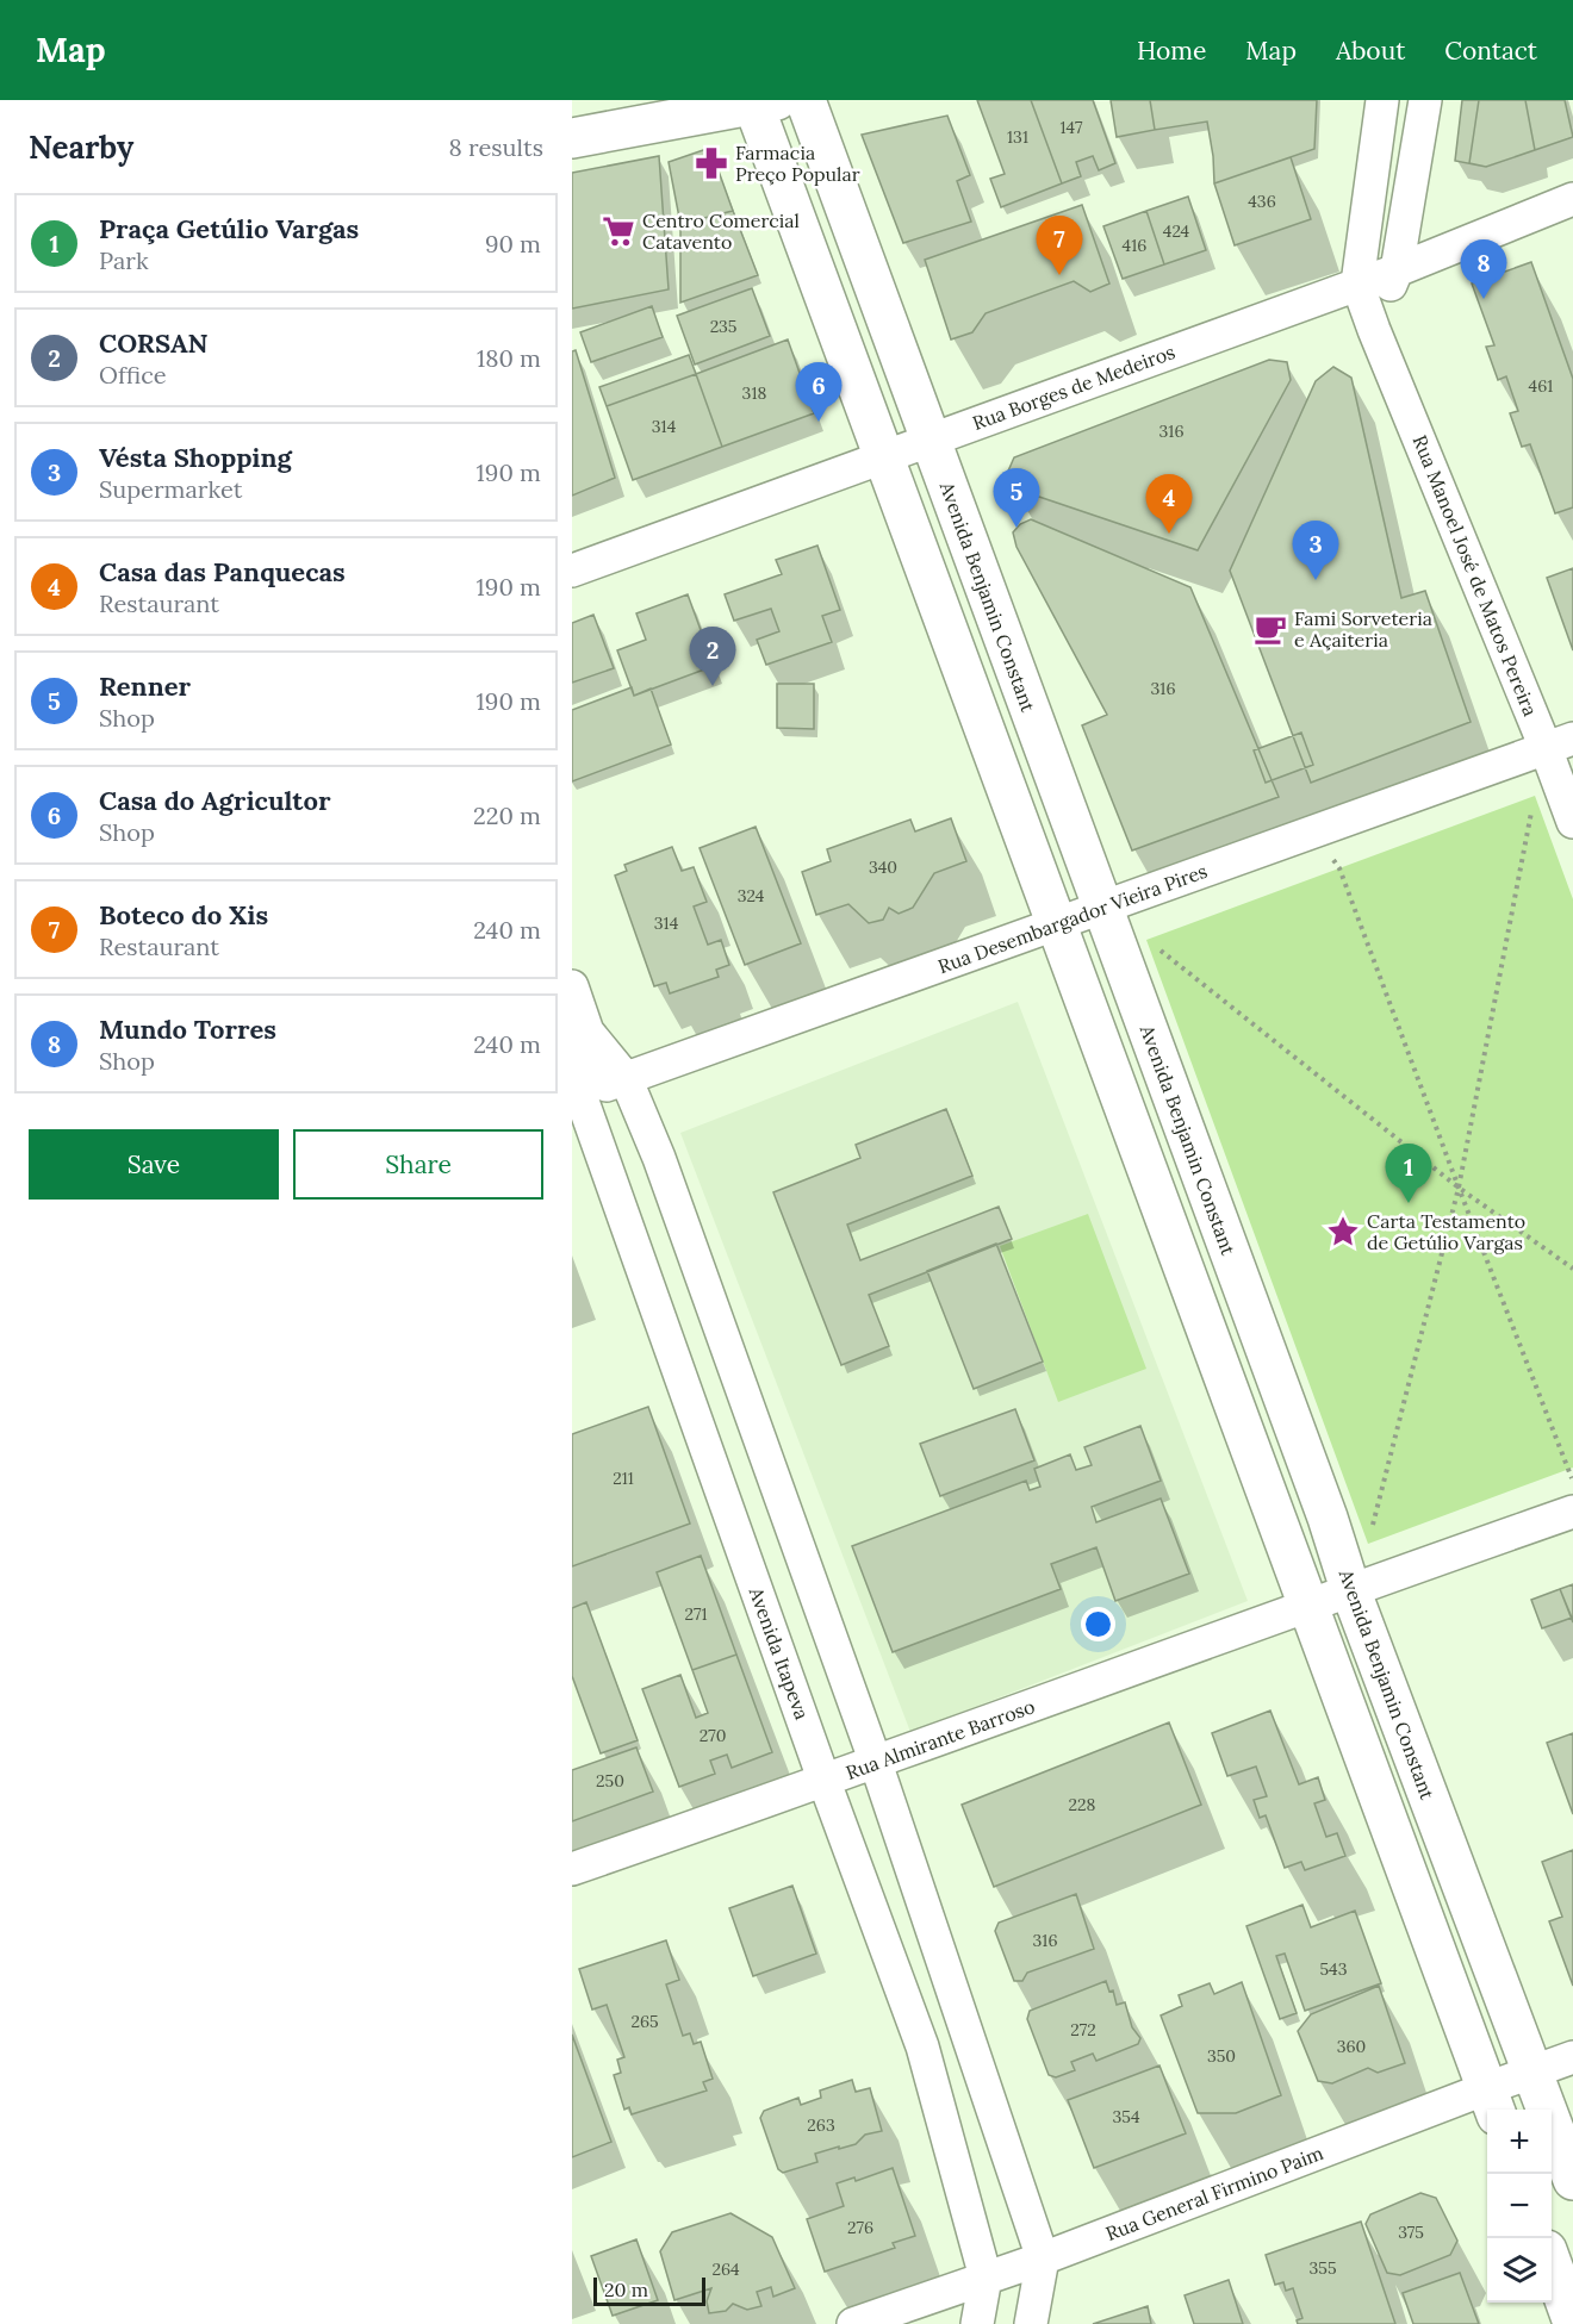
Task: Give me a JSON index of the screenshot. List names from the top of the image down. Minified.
{"streets":{"main road":["Avenida Benjamin Constant"],"street":["Rua Borges de Medeiros","Rua Manoel José de Matos Pereira","Rua Desembargador Vieira Pires","Avenida Itapeva","Rua Almirante Barroso","Rua General Firmino Paim"]},"crossings":[["Rua Borges de Medeiros","Rua Manoel José de Matos Pereira"],["Rua Borges de Medeiros","Avenida Benjamin Constant"],["Rua Manoel José de Matos Pereira","Rua Desembargador Vieira Pires"],["Avenida Benjamin Constant","Rua Desembargador Vieira Pires"],["Avenida Benjamin Constant","Rua Almirante Barroso"],["Avenida Benjamin Constant","Rua General Firmino Paim"],["Rua Desembargador Vieira Pires","Avenida Itapeva"],["Avenida Itapeva","Rua Almirante Barroso"],["Avenida Itapeva","Rua General Firmino Paim"]],"places":{"pharmacy":["Farmacia Preço Popular"],"supermarket":["Centro Comercial Catavento"],"cafe":["Fami Sorveteria e Açaiteria"],"place":["Carta Testamento de Getúlio Vargas"]},"house_numbers":["147","131","436","424","416","235","461","318","314","316","316","340","324","314","211","271","270","250","228","316","543","265","272","360","350","354","263","276","375","355","264"],"scale_bar":"20 m","page":{"header":"Map","nav":["Home","Map","About","Contact"],"heading":["Nearby","8 results"],"list":[{"mark":"1","name":"Praça Getúlio Vargas","note":"Park","value":"90 m"},{"mark":"2","name":"CORSAN","note":"Office","value":"180 m"},{"mark":"3","name":"Vésta Shopping","note":"Supermarket","value":"190 m"},{"mark":"4","name":"Casa das Panquecas","note":"Restaurant","value":"190 m"},{"mark":"5","name":"Renner","note":"Shop","value":"190 m"},{"mark":"6","name":"Casa do Agricultor","note":"Shop","value":"220 m"},{"mark":"7","name":"Boteco do Xis","note":"Restaurant","value":"240 m"},{"mark":"8","name":"Mundo Torres","note":"Shop","value":"240 m"}],"pins":["7","8","6","5","4","3","2","1"],"buttons":["Save","Share"],"map_buttons":["+","−"],"scale":"20 m"}}
